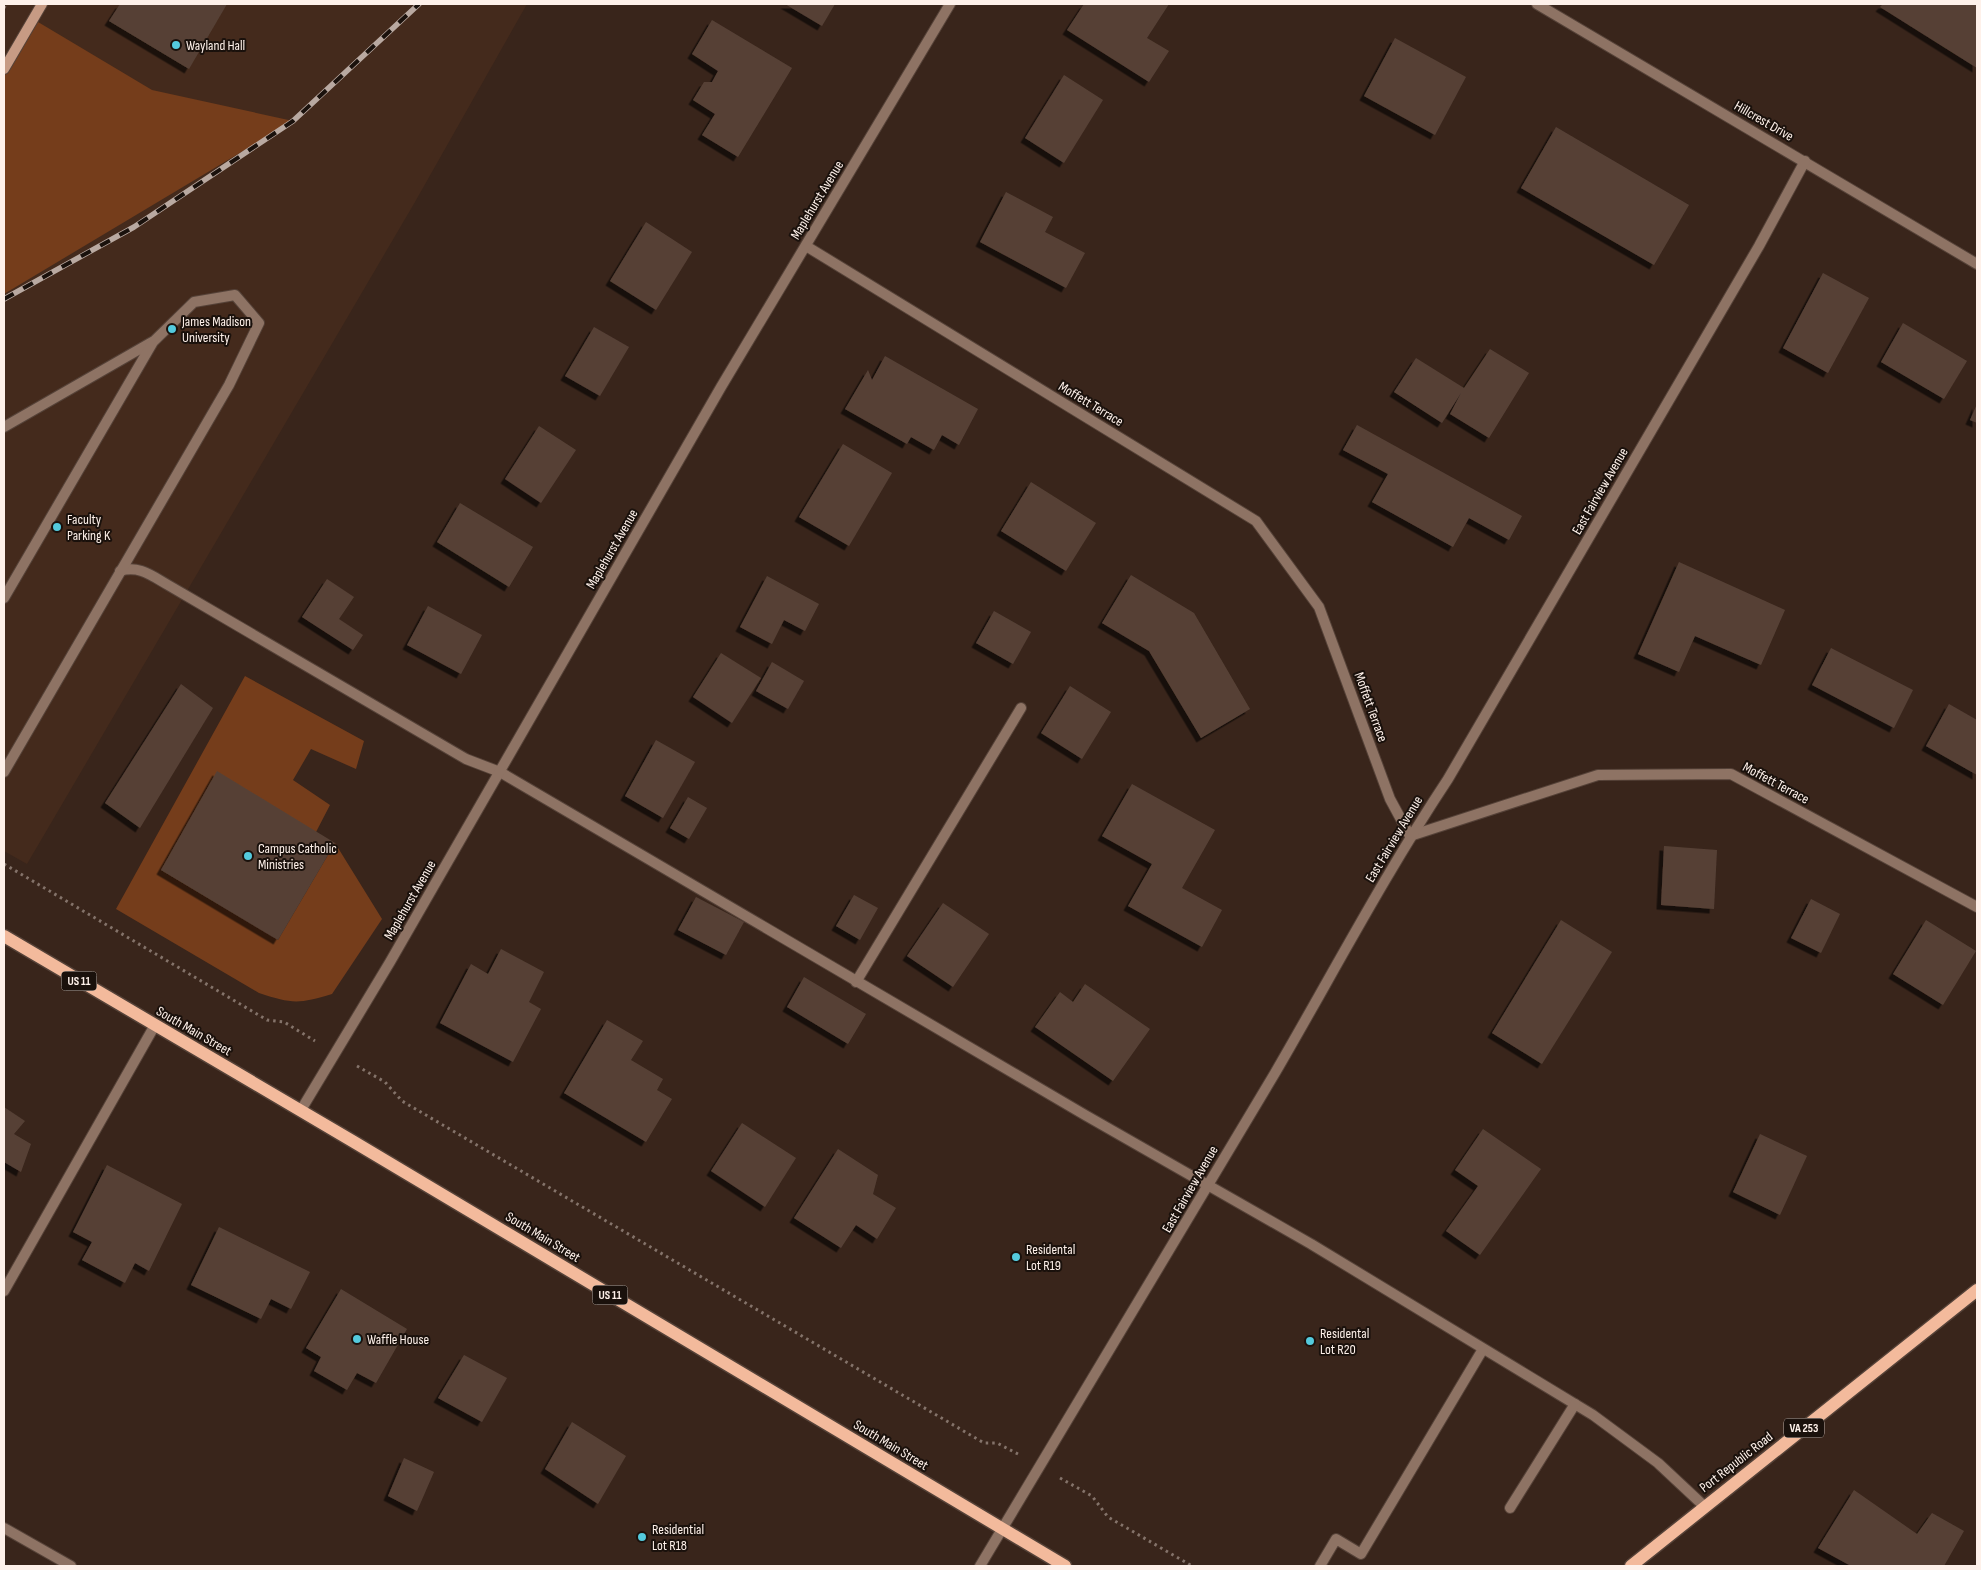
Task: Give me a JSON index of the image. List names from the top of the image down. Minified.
{"streets":{"main road":["US 11","South Main Street","VA 253","Port Republic Road"],"street":["Hillcrest Drive","Maplehurst Avenue","Moffett Terrace","East Fairview Avenue"]},"crossings":[["Hillcrest Drive","East Fairview Avenue"],["Maplehurst Avenue","Moffett Terrace"],["Maplehurst Avenue","South Main Street"],["Moffett Terrace","East Fairview Avenue"],["East Fairview Avenue","South Main Street"]],"places":["Wayland Hall","James Madison University","Faculty Parking K","Campus Catholic Ministries","Residental Lot R19","Waffle House","Residental Lot R20","Residential Lot R18"]}
